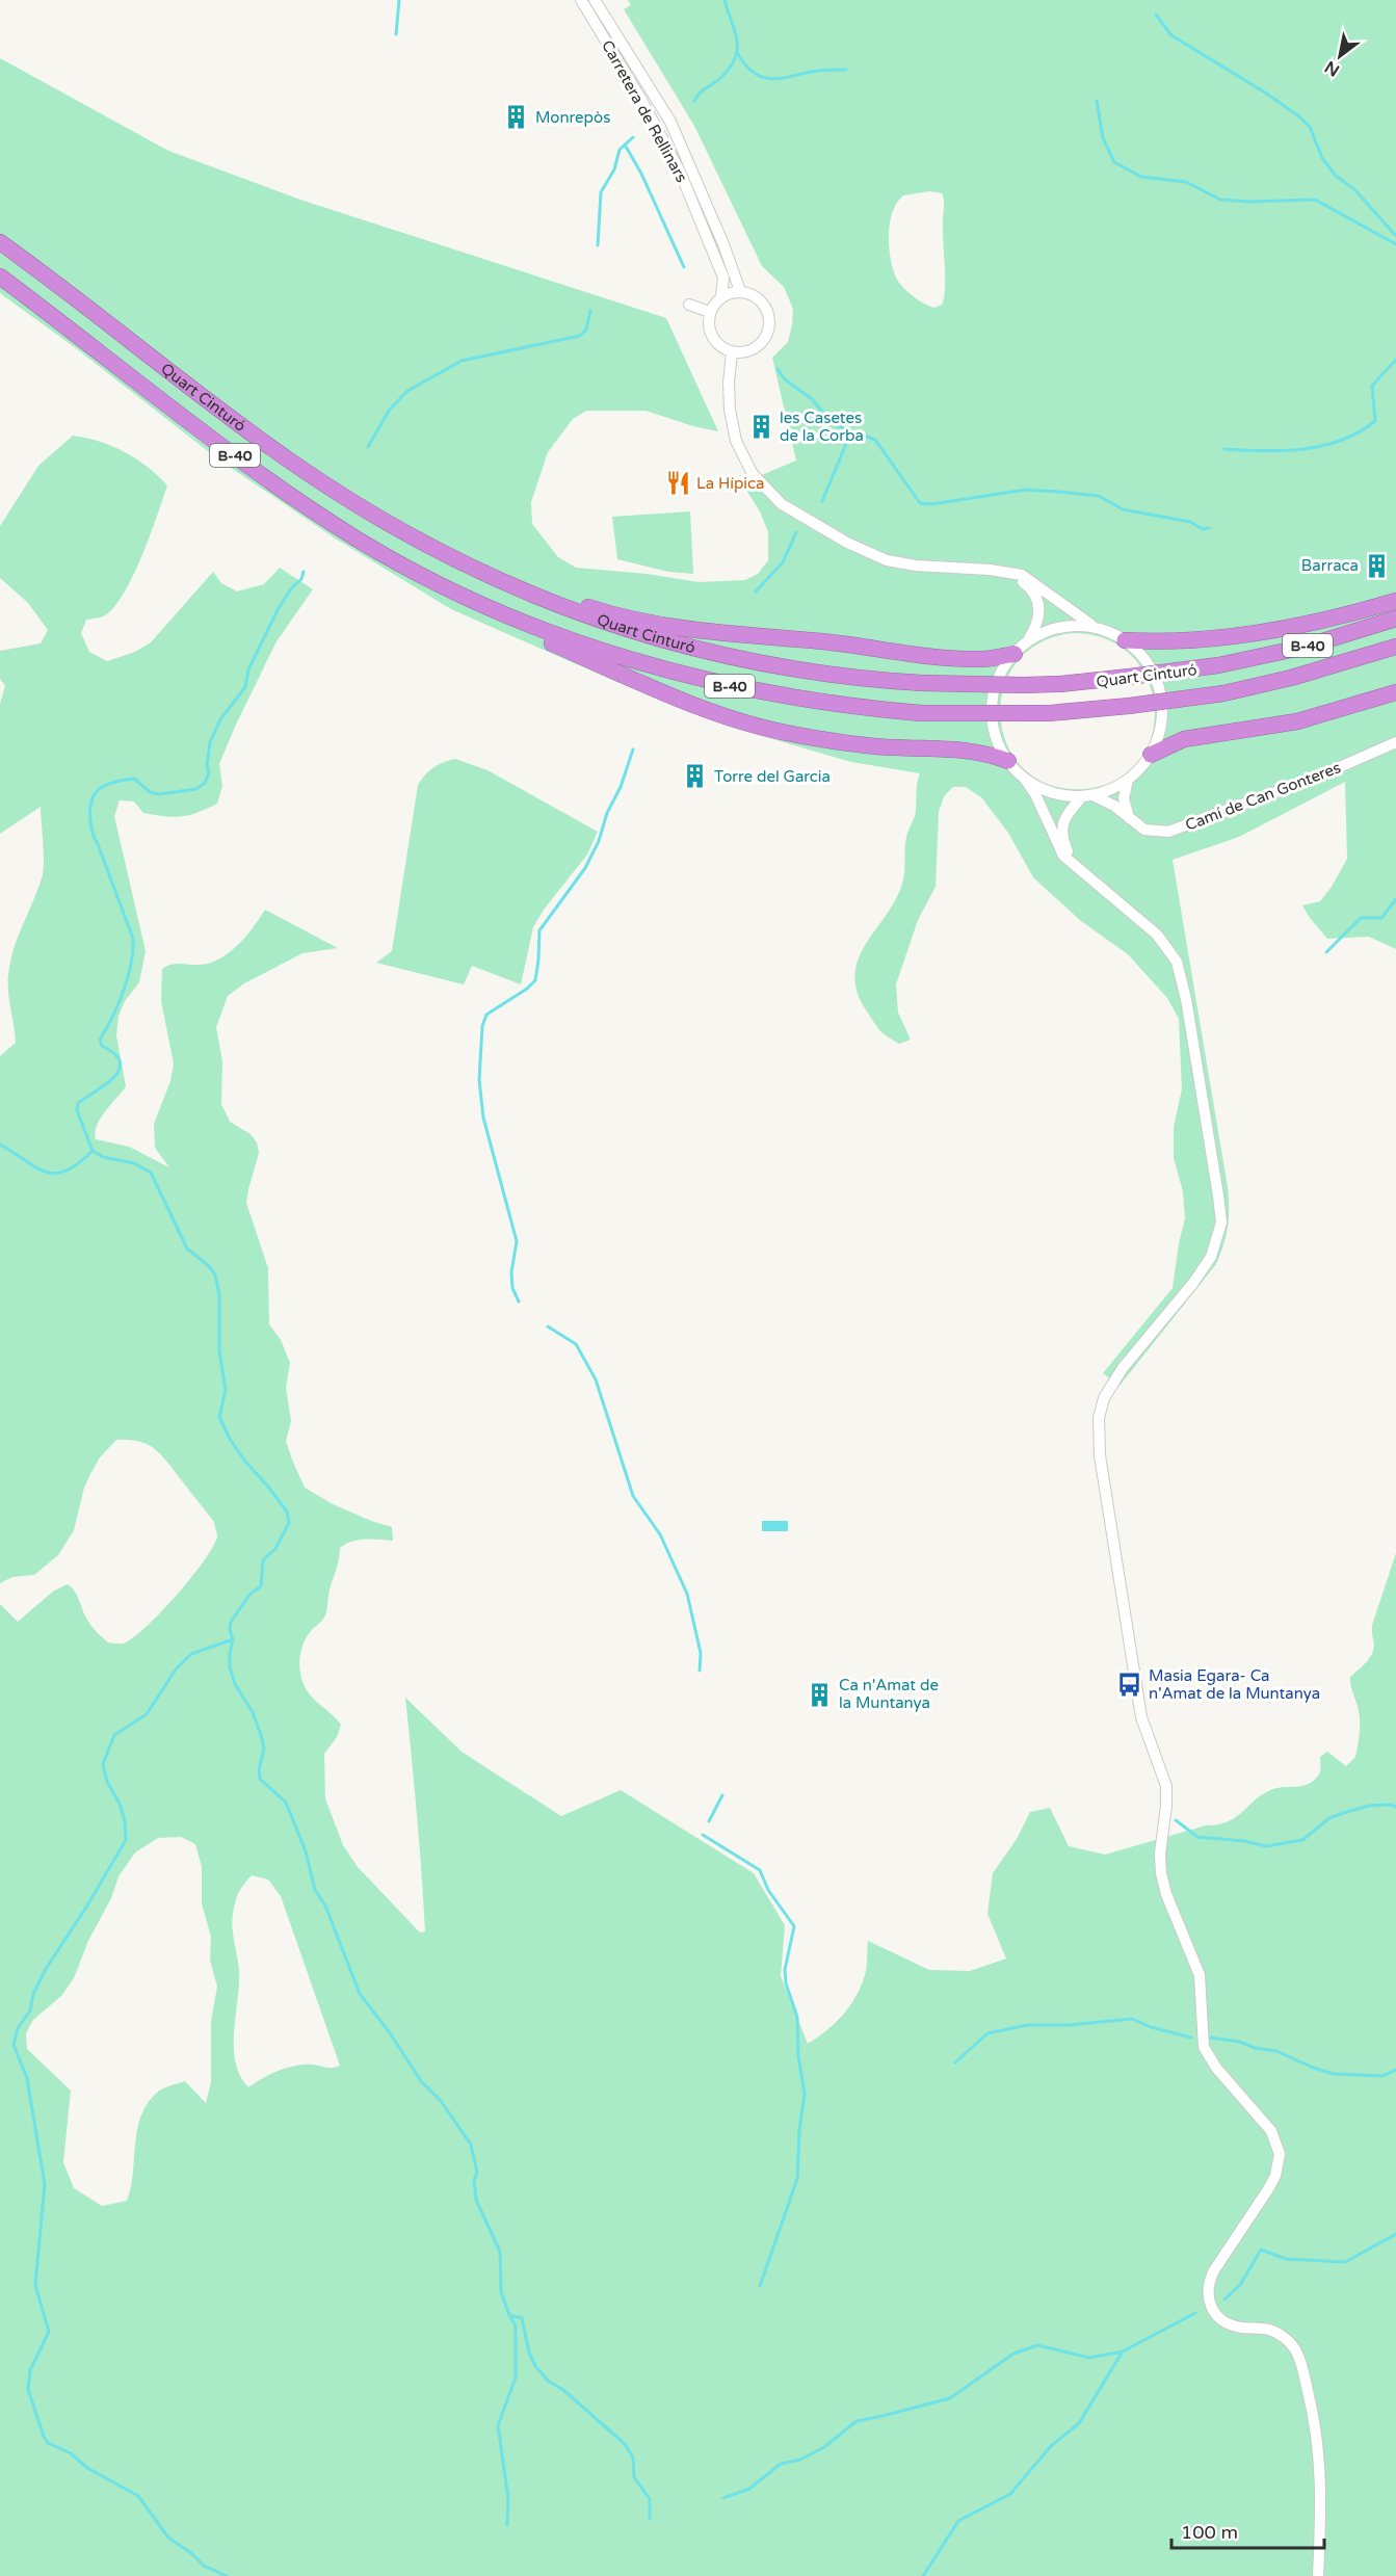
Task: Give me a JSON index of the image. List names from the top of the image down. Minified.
{"streets":{"highway":["Quart Cinturó","B-40"],"street":["Carretera de Rellinars","Camí de Can Gonteres"]},"places":{"building":["Monrepòs","les Casetes de la Corba","Barraca","Torre del Garcia","Ca n'Amat de la Muntanya"],"restaurant":["La Hípica"],"bus stop":["Masia Egara- Ca n'Amat de la Muntanya"]},"scale_bar":"100 m","north":"bottom left"}
